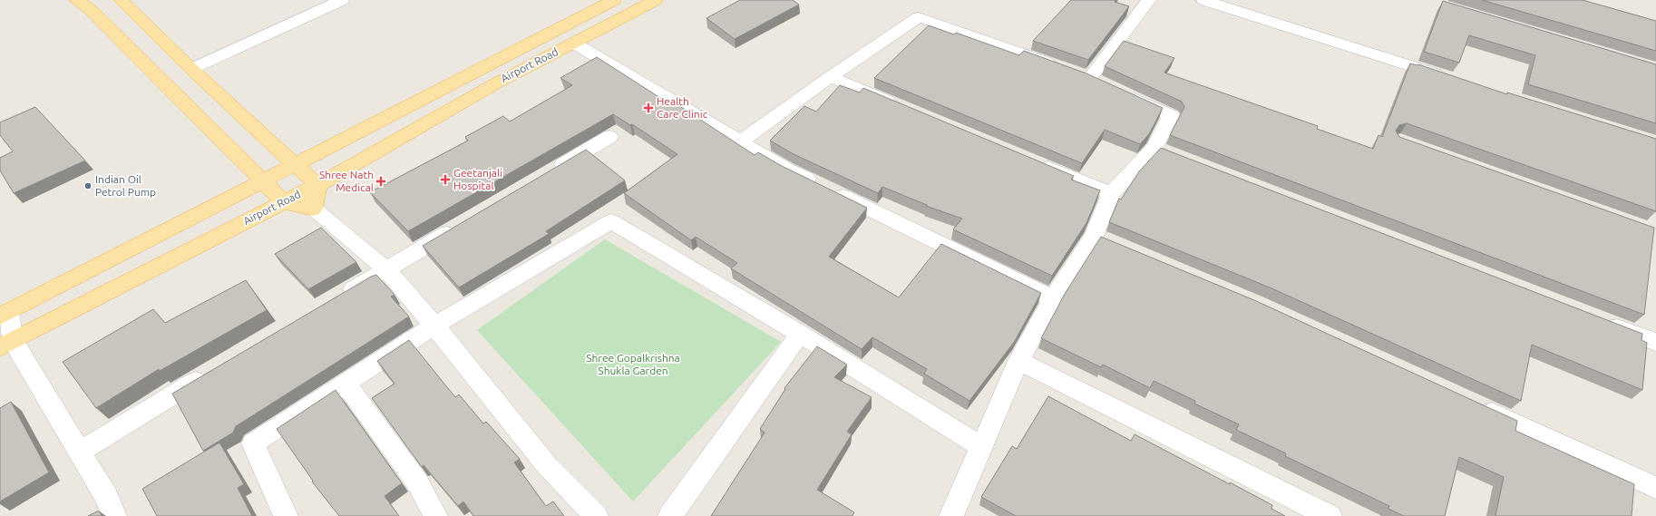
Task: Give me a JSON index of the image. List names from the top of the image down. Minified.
{"streets":{"main road":["Airport Road"]},"parks":["Shree Gopalkrishna Shukla Garden"],"places":{"health":["Health Care Clinic","Geetanjali Hospital","Shree Nath Medical"],"other":["Indian Oil Petrol Pump"]}}
